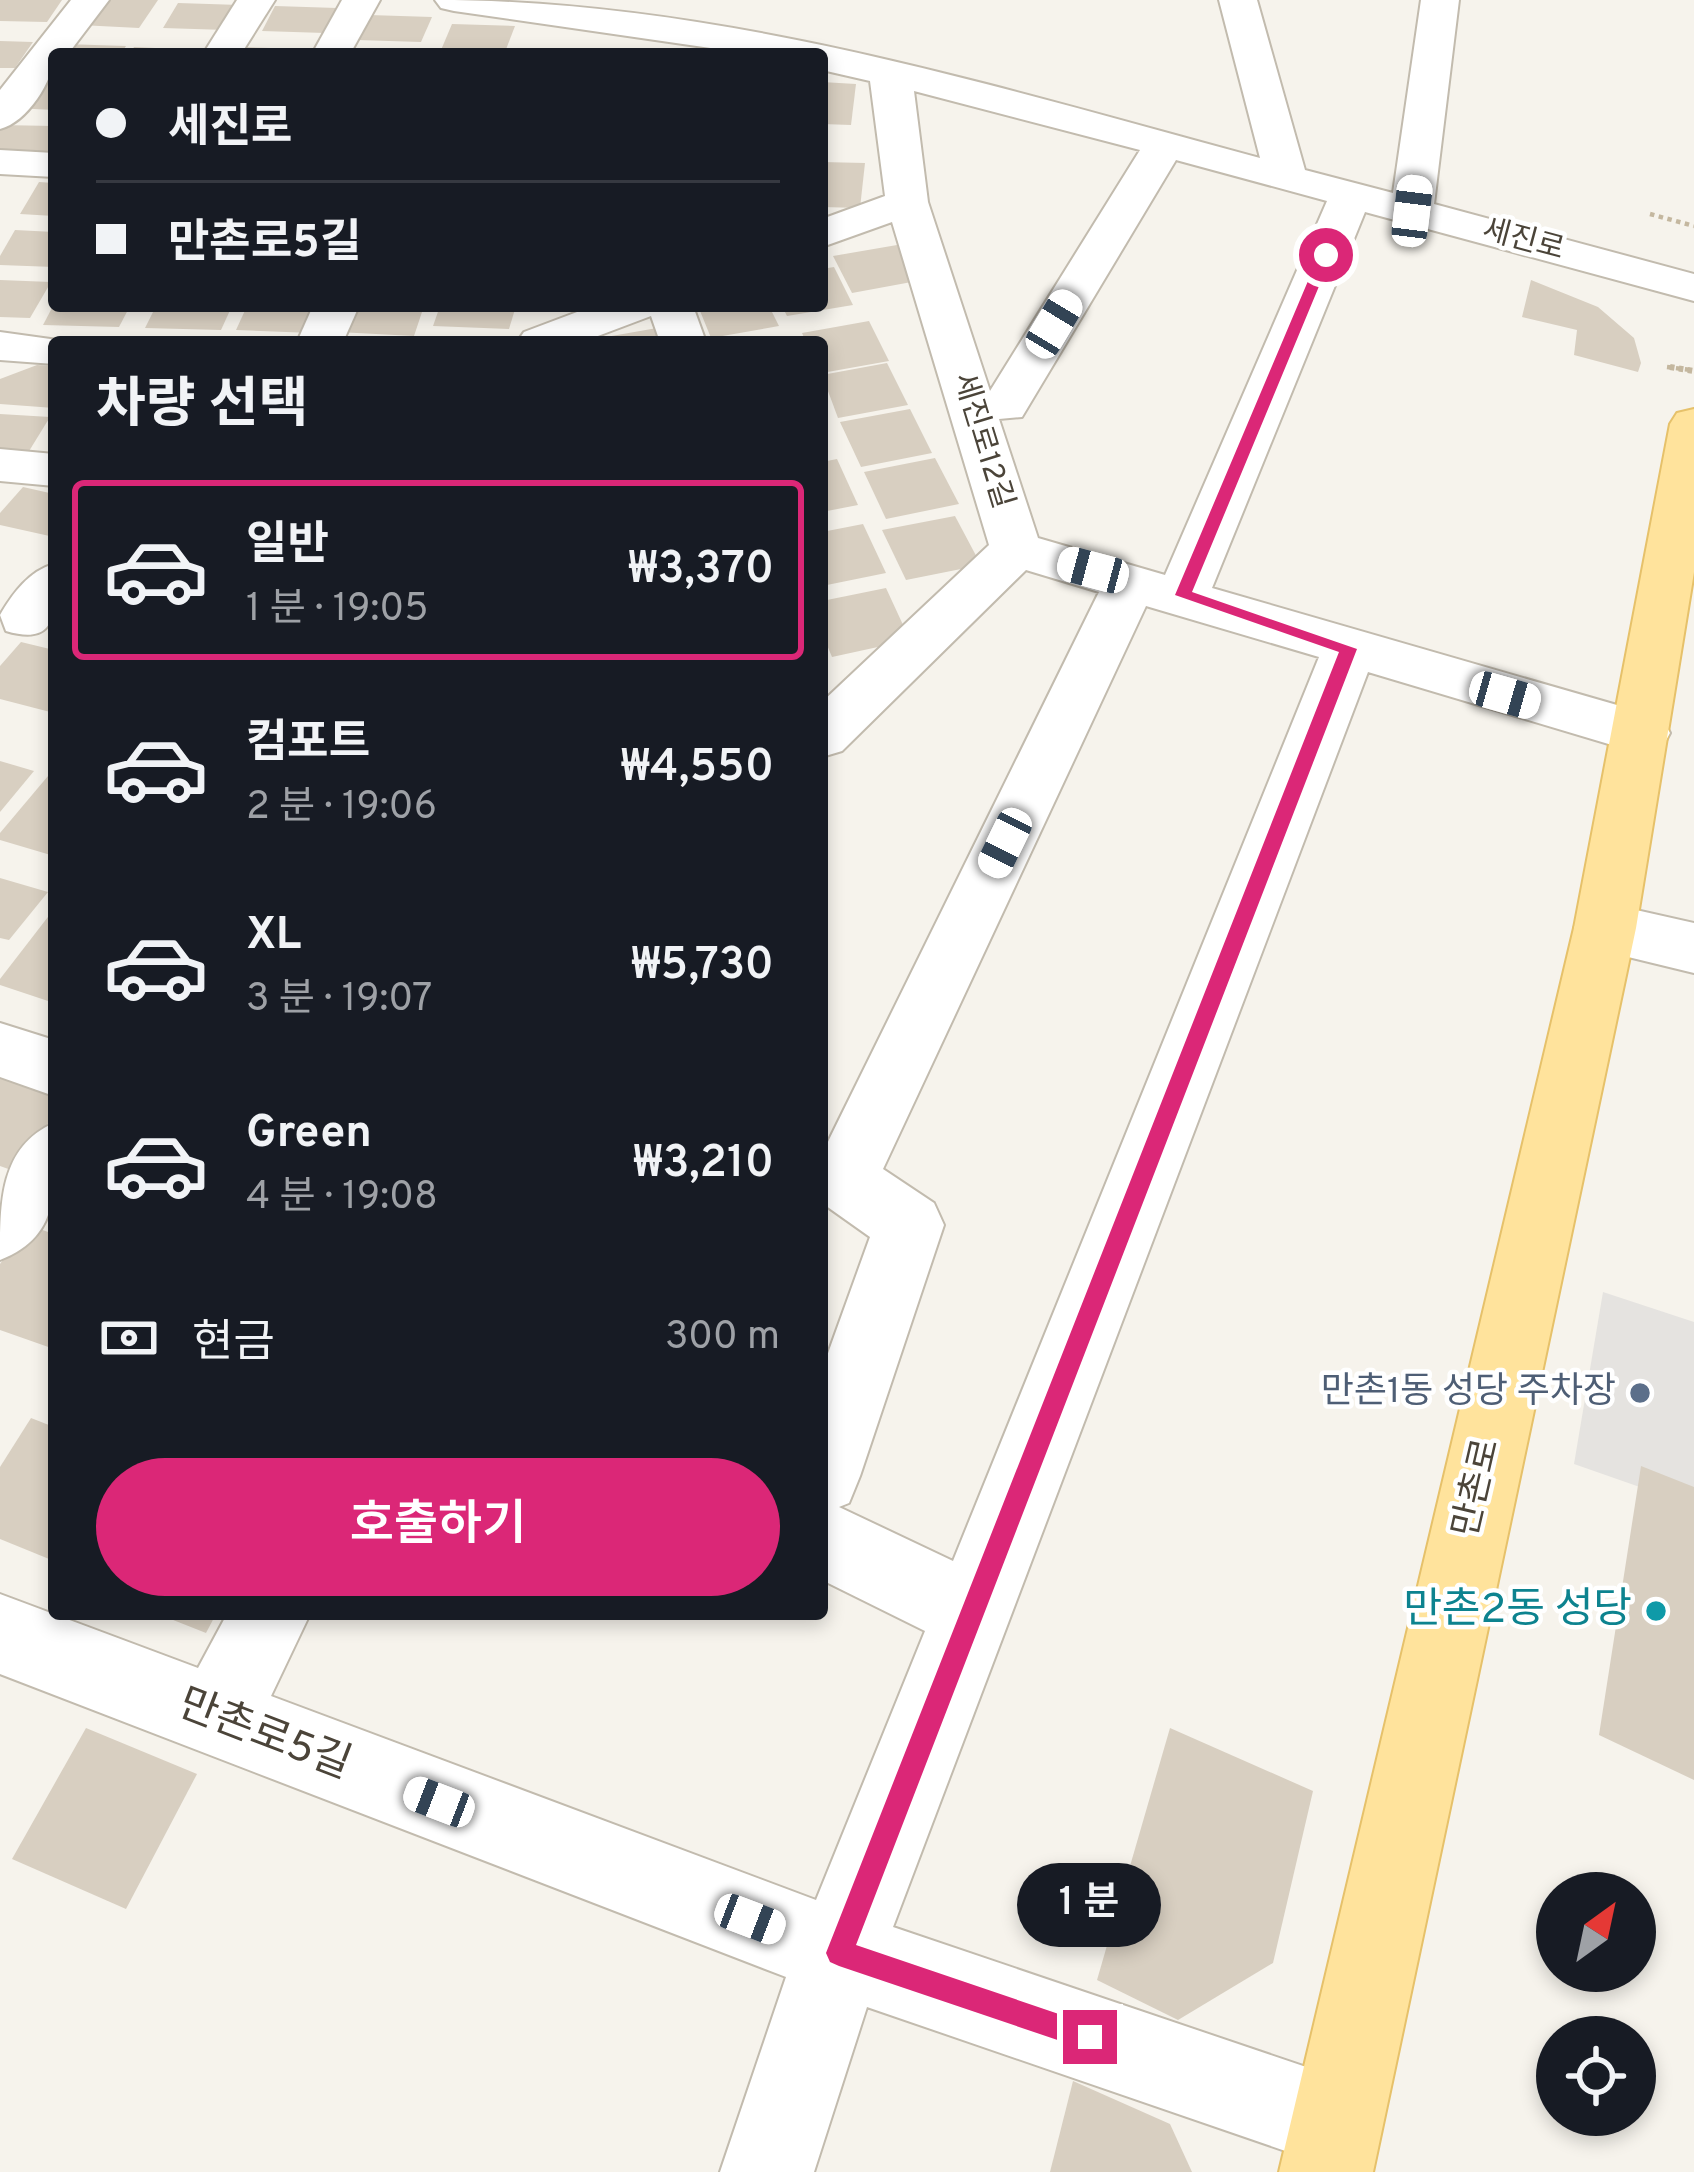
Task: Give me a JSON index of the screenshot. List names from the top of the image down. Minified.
{"streets":{"main road":["만촌로"],"street":["세진로","세진로12길","만촌로5길"]},"crossings":[["세진로","세진로12길"],["만촌로","만촌로5길"]],"places":["만촌1동 성당 주차장","만촌2동 성당"],"north":"top right","page":{"banner":["세진로","만촌로5길"],"heading":"차량 선택","list":[{"name":"일반","note":"1 분 · 19:05","value":"₩3,370"},{"name":"컴포트","note":"2 분 · 19:06","value":"₩4,550"},{"name":"XL","note":"3 분 · 19:07","value":"₩5,730"},{"name":"Green","note":"4 분 · 19:08","value":"₩3,210"}],"pay":["현금","300 m"],"buttons":"호출하기","bubble":"1 분"}}
